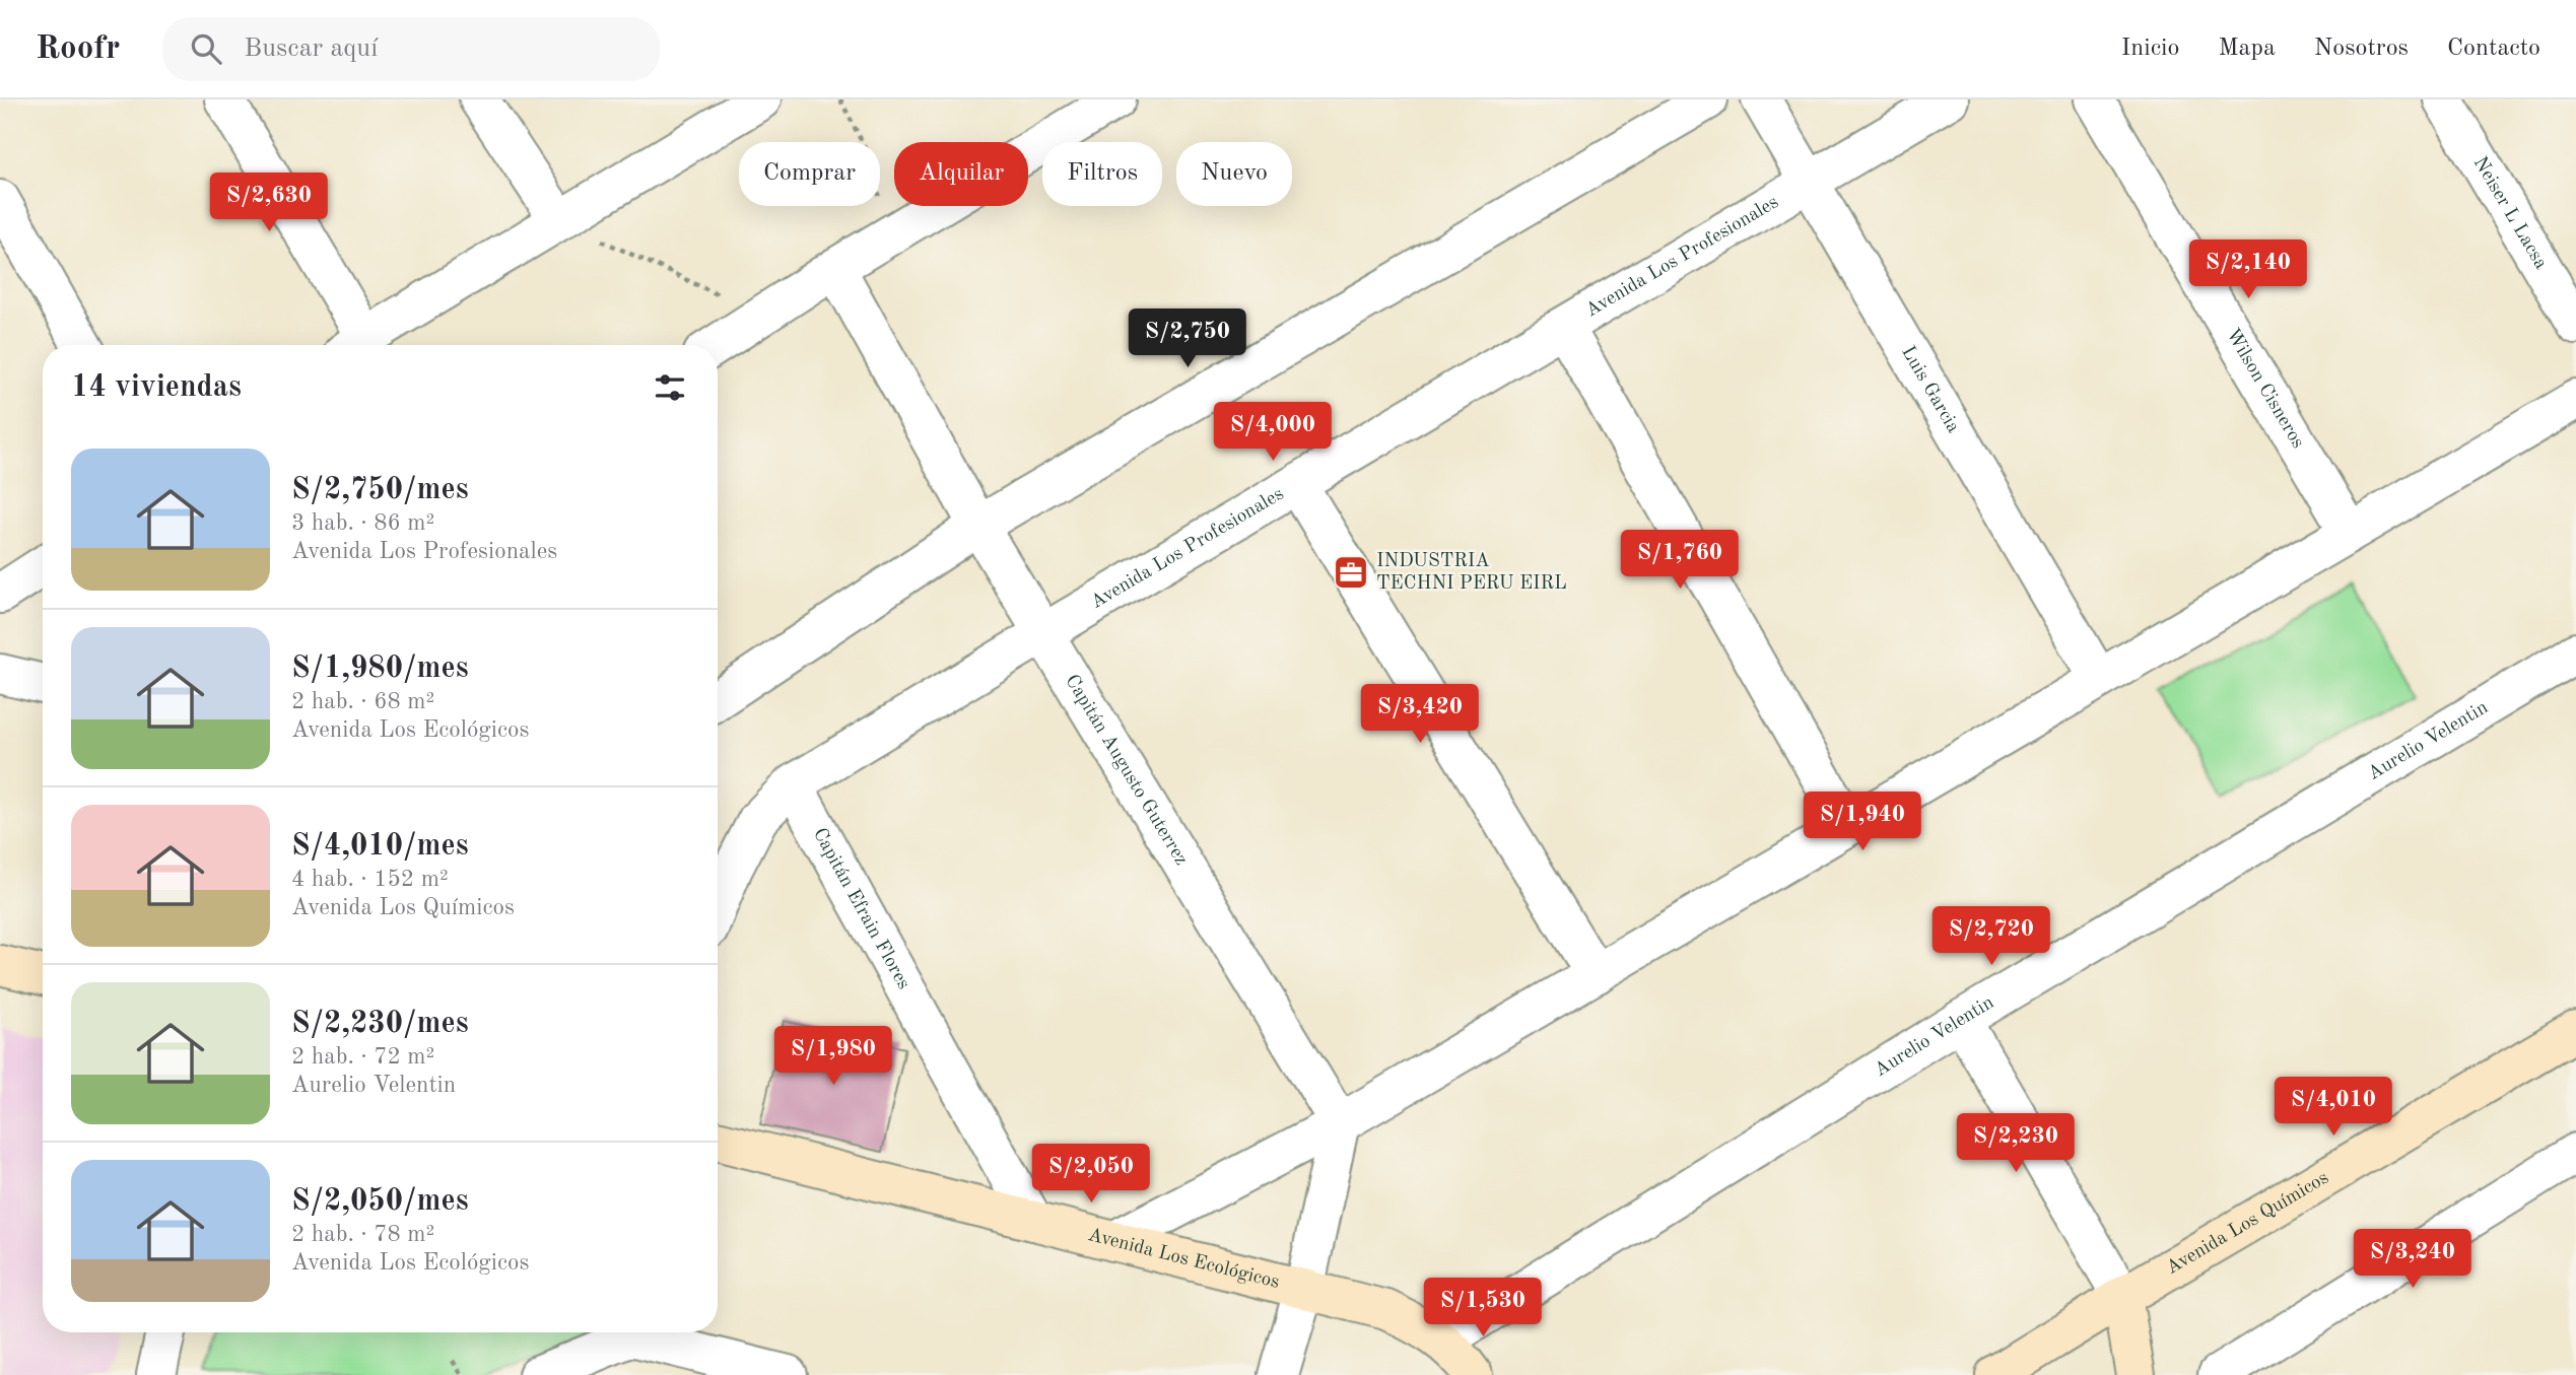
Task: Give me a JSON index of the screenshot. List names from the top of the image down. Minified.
{"streets":{"main road":["Avenida Los Químicos","Avenida Los Ecológicos"],"street":["Neiser L Lacsa","Avenida Los Profesionales","Luis Garcia","Wilson Cisneros","Aurelio Velentin","Capitán Augusto Guterrez","Capitán Efrain Flores"]},"crossings":[["Avenida Los Profesionales","Luis Garcia"],["Avenida Los Profesionales","Capitán Augusto Guterrez"],["Avenida Los Profesionales","Capitán Efrain Flores"],["Aurelio Velentin","Avenida Los Ecológicos"],["Capitán Efrain Flores","Avenida Los Ecológicos"]],"places":{"office":["INDUSTRIA TECHNI PERU EIRL"]},"page":{"header":"Roofr","search":"Buscar aquí","nav":["Inicio","Mapa","Nosotros","Contacto"],"chip":["Comprar","Alquilar","Filtros","Nuevo"],"price":["S/2,630","S/2,140","S/2,750","S/4,000","S/1,760","S/3,420","S/1,940","S/2,720","S/1,980","S/4,010","S/2,230","S/2,050","S/3,240","S/1,530"],"heading":"14 viviendas","list":[{"name":"S/2,750/mes","note":"3 hab. · 86 m² · Avenida Los Profesionales"},{"name":"S/1,980/mes","note":"2 hab. · 68 m² · Avenida Los Ecológicos"},{"name":"S/4,010/mes","note":"4 hab. · 152 m² · Avenida Los Químicos"},{"name":"S/2,230/mes","note":"2 hab. · 72 m² · Aurelio Velentin"},{"name":"S/2,050/mes","note":"2 hab. · 78 m² · Avenida Los Ecológicos"}]}}
